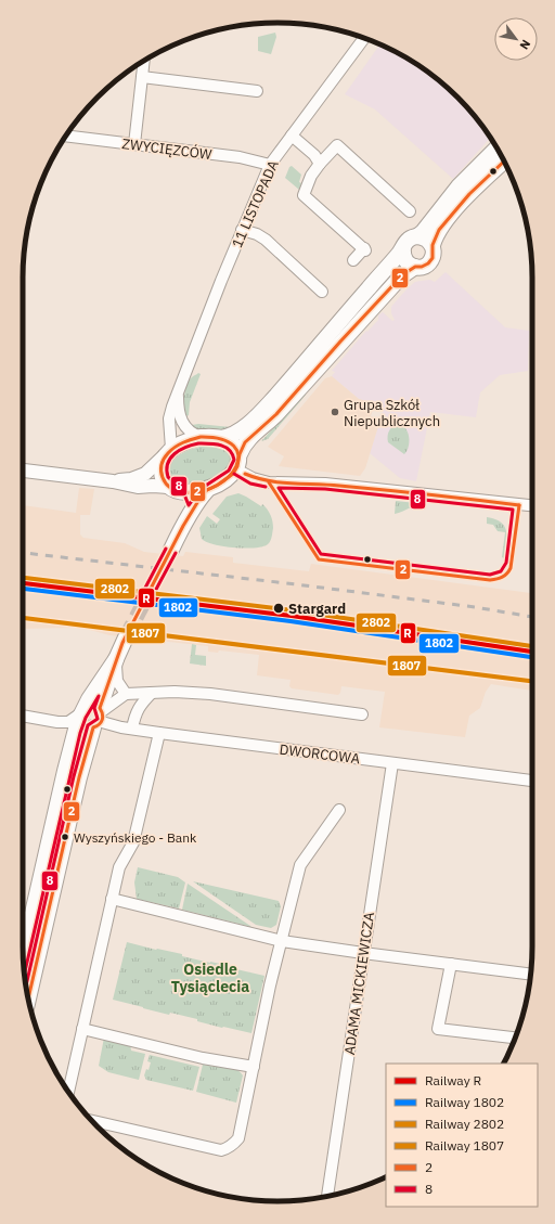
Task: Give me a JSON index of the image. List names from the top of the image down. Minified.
{"streets":{"street":["ZWYCIĘZCÓW","11 LISTOPADA","DWORCOWA","ADAMA MICKIEWICZA"]},"crossings":[["ZWYCIĘZCÓW","11 LISTOPADA"],["DWORCOWA","ADAMA MICKIEWICZA"]],"districts":["Osiedle Tysiąclecia"],"places":["Grupa Szkół Niepublicznych","Stargard","Wyszyńskiego - Bank"],"lines":["transit line 2","transit line 8","rail line 2802","rail line R","rail line 1802","rail line 1807"],"legend":["Railway R","Railway 1802","Railway 2802","Railway 1807","2","8"],"north":"bottom right"}
